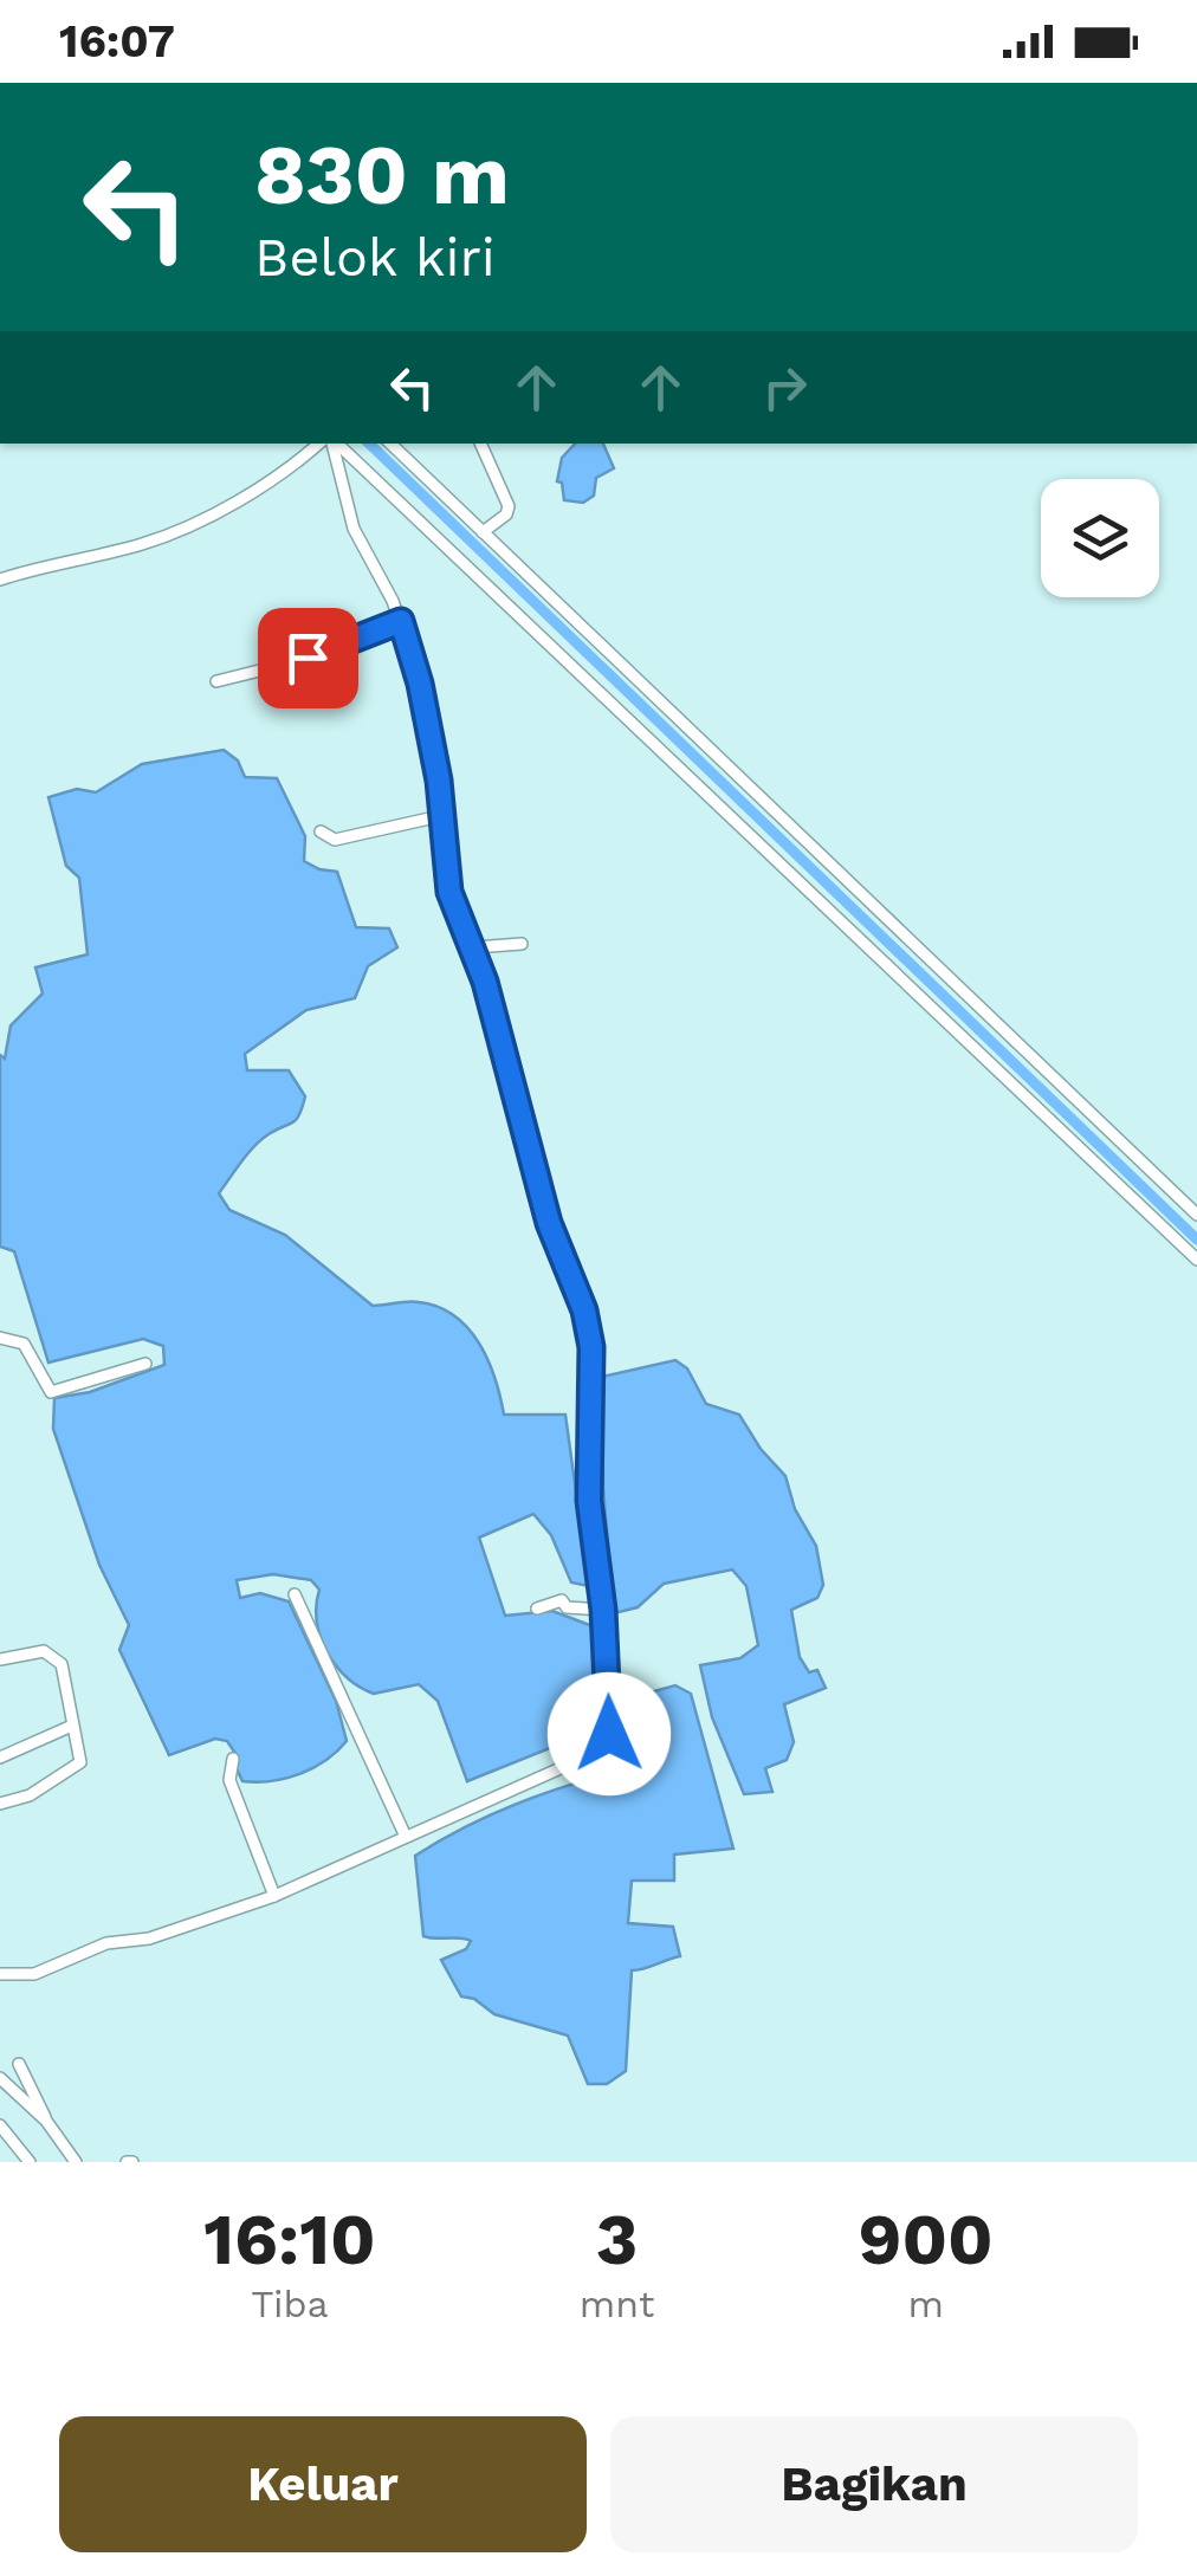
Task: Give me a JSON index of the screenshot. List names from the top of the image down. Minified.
{"page":{"status":"16:07","turn":["830 m","Belok kiri"],"eta":["16:10","Tiba","3","mnt","900","m"],"buttons":["Keluar","Bagikan"]}}
